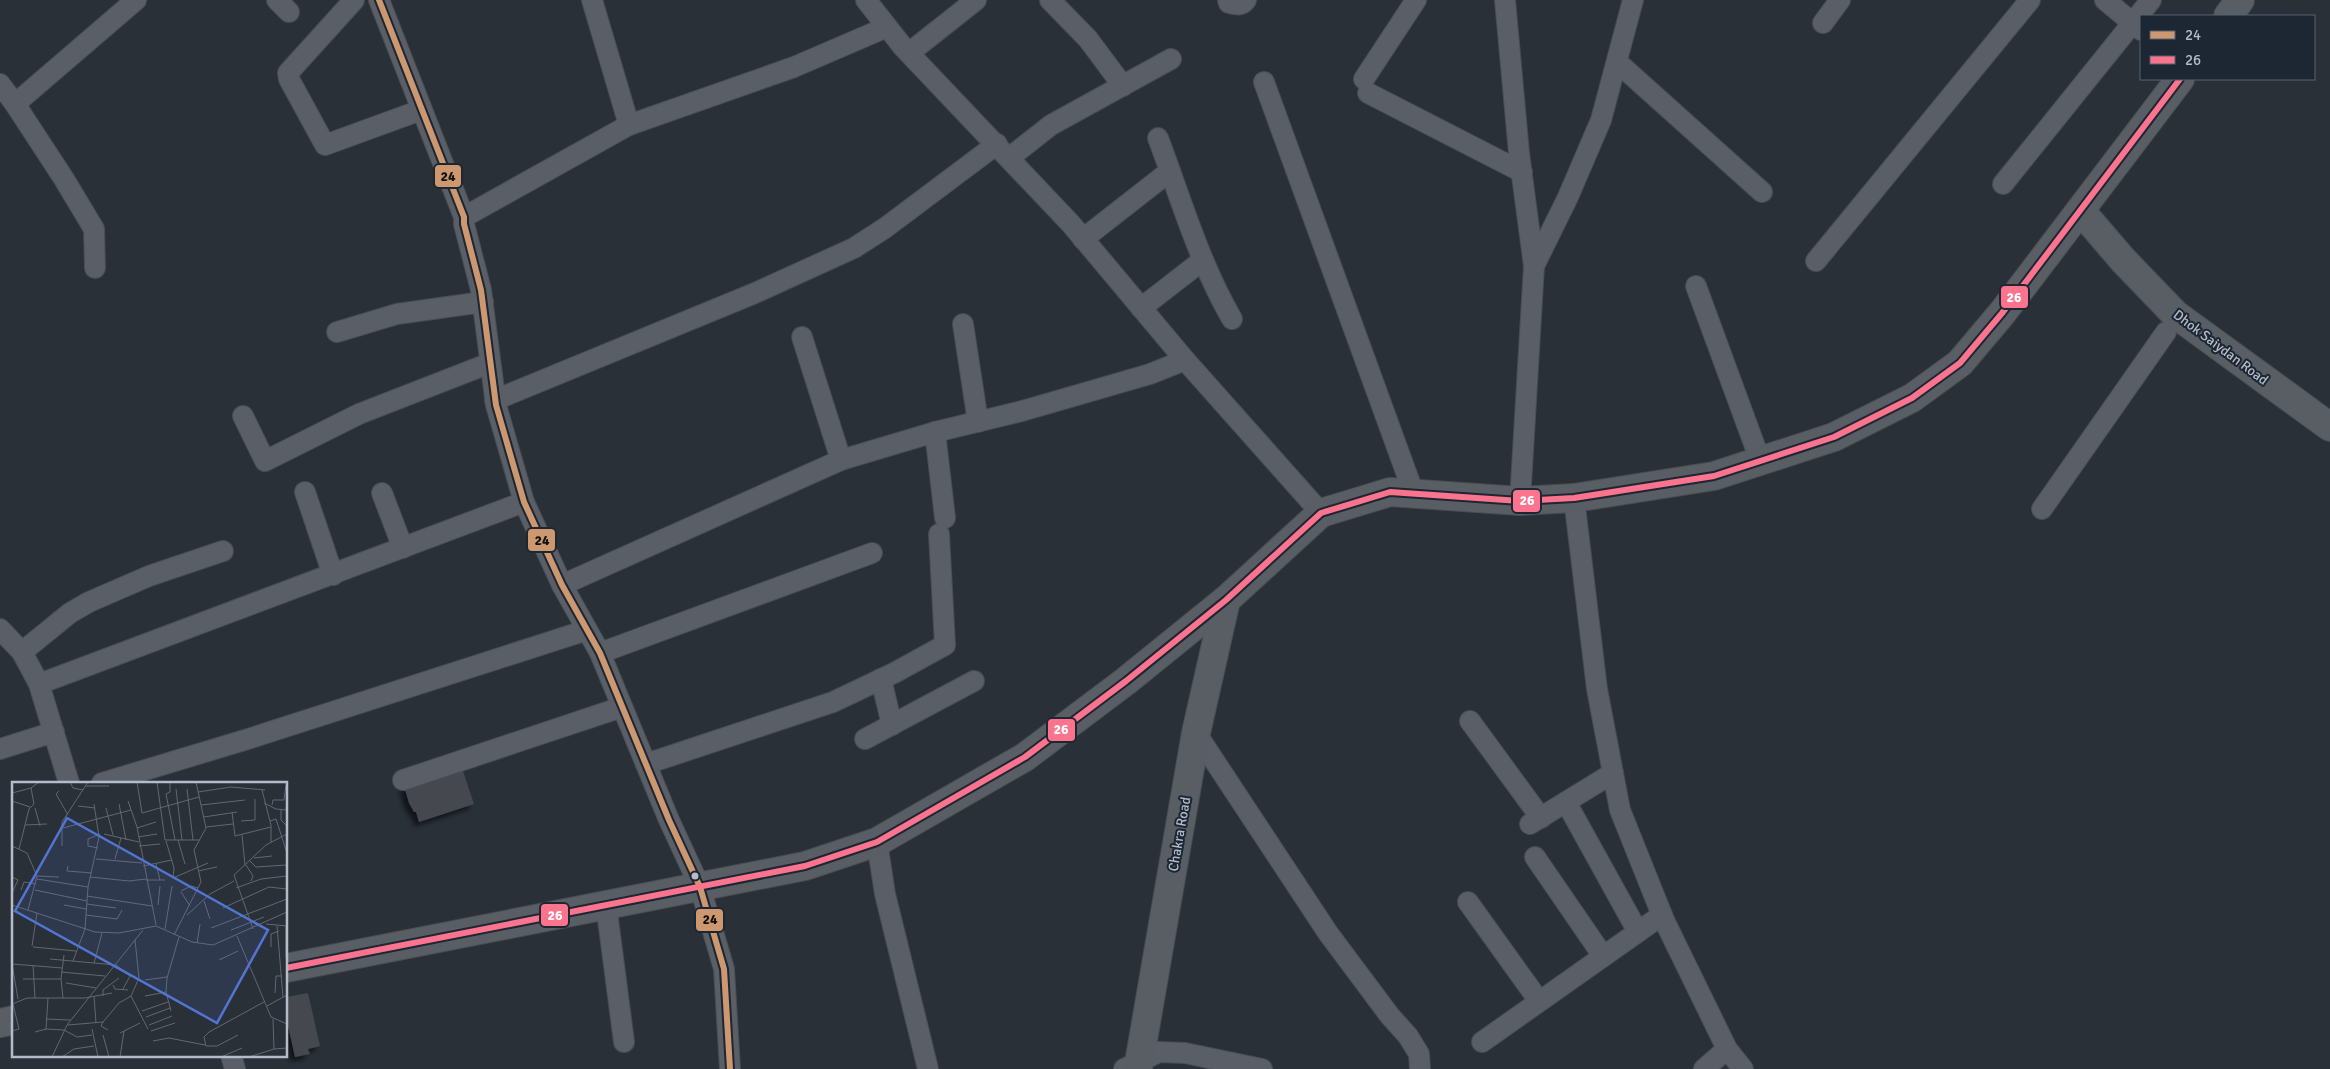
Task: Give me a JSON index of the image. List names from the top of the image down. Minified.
{"streets":{"main road":["Dhok Saiydan Road","Chakra Road"]},"lines":["transit line 24","transit line 26"],"legend":["24","26"]}
